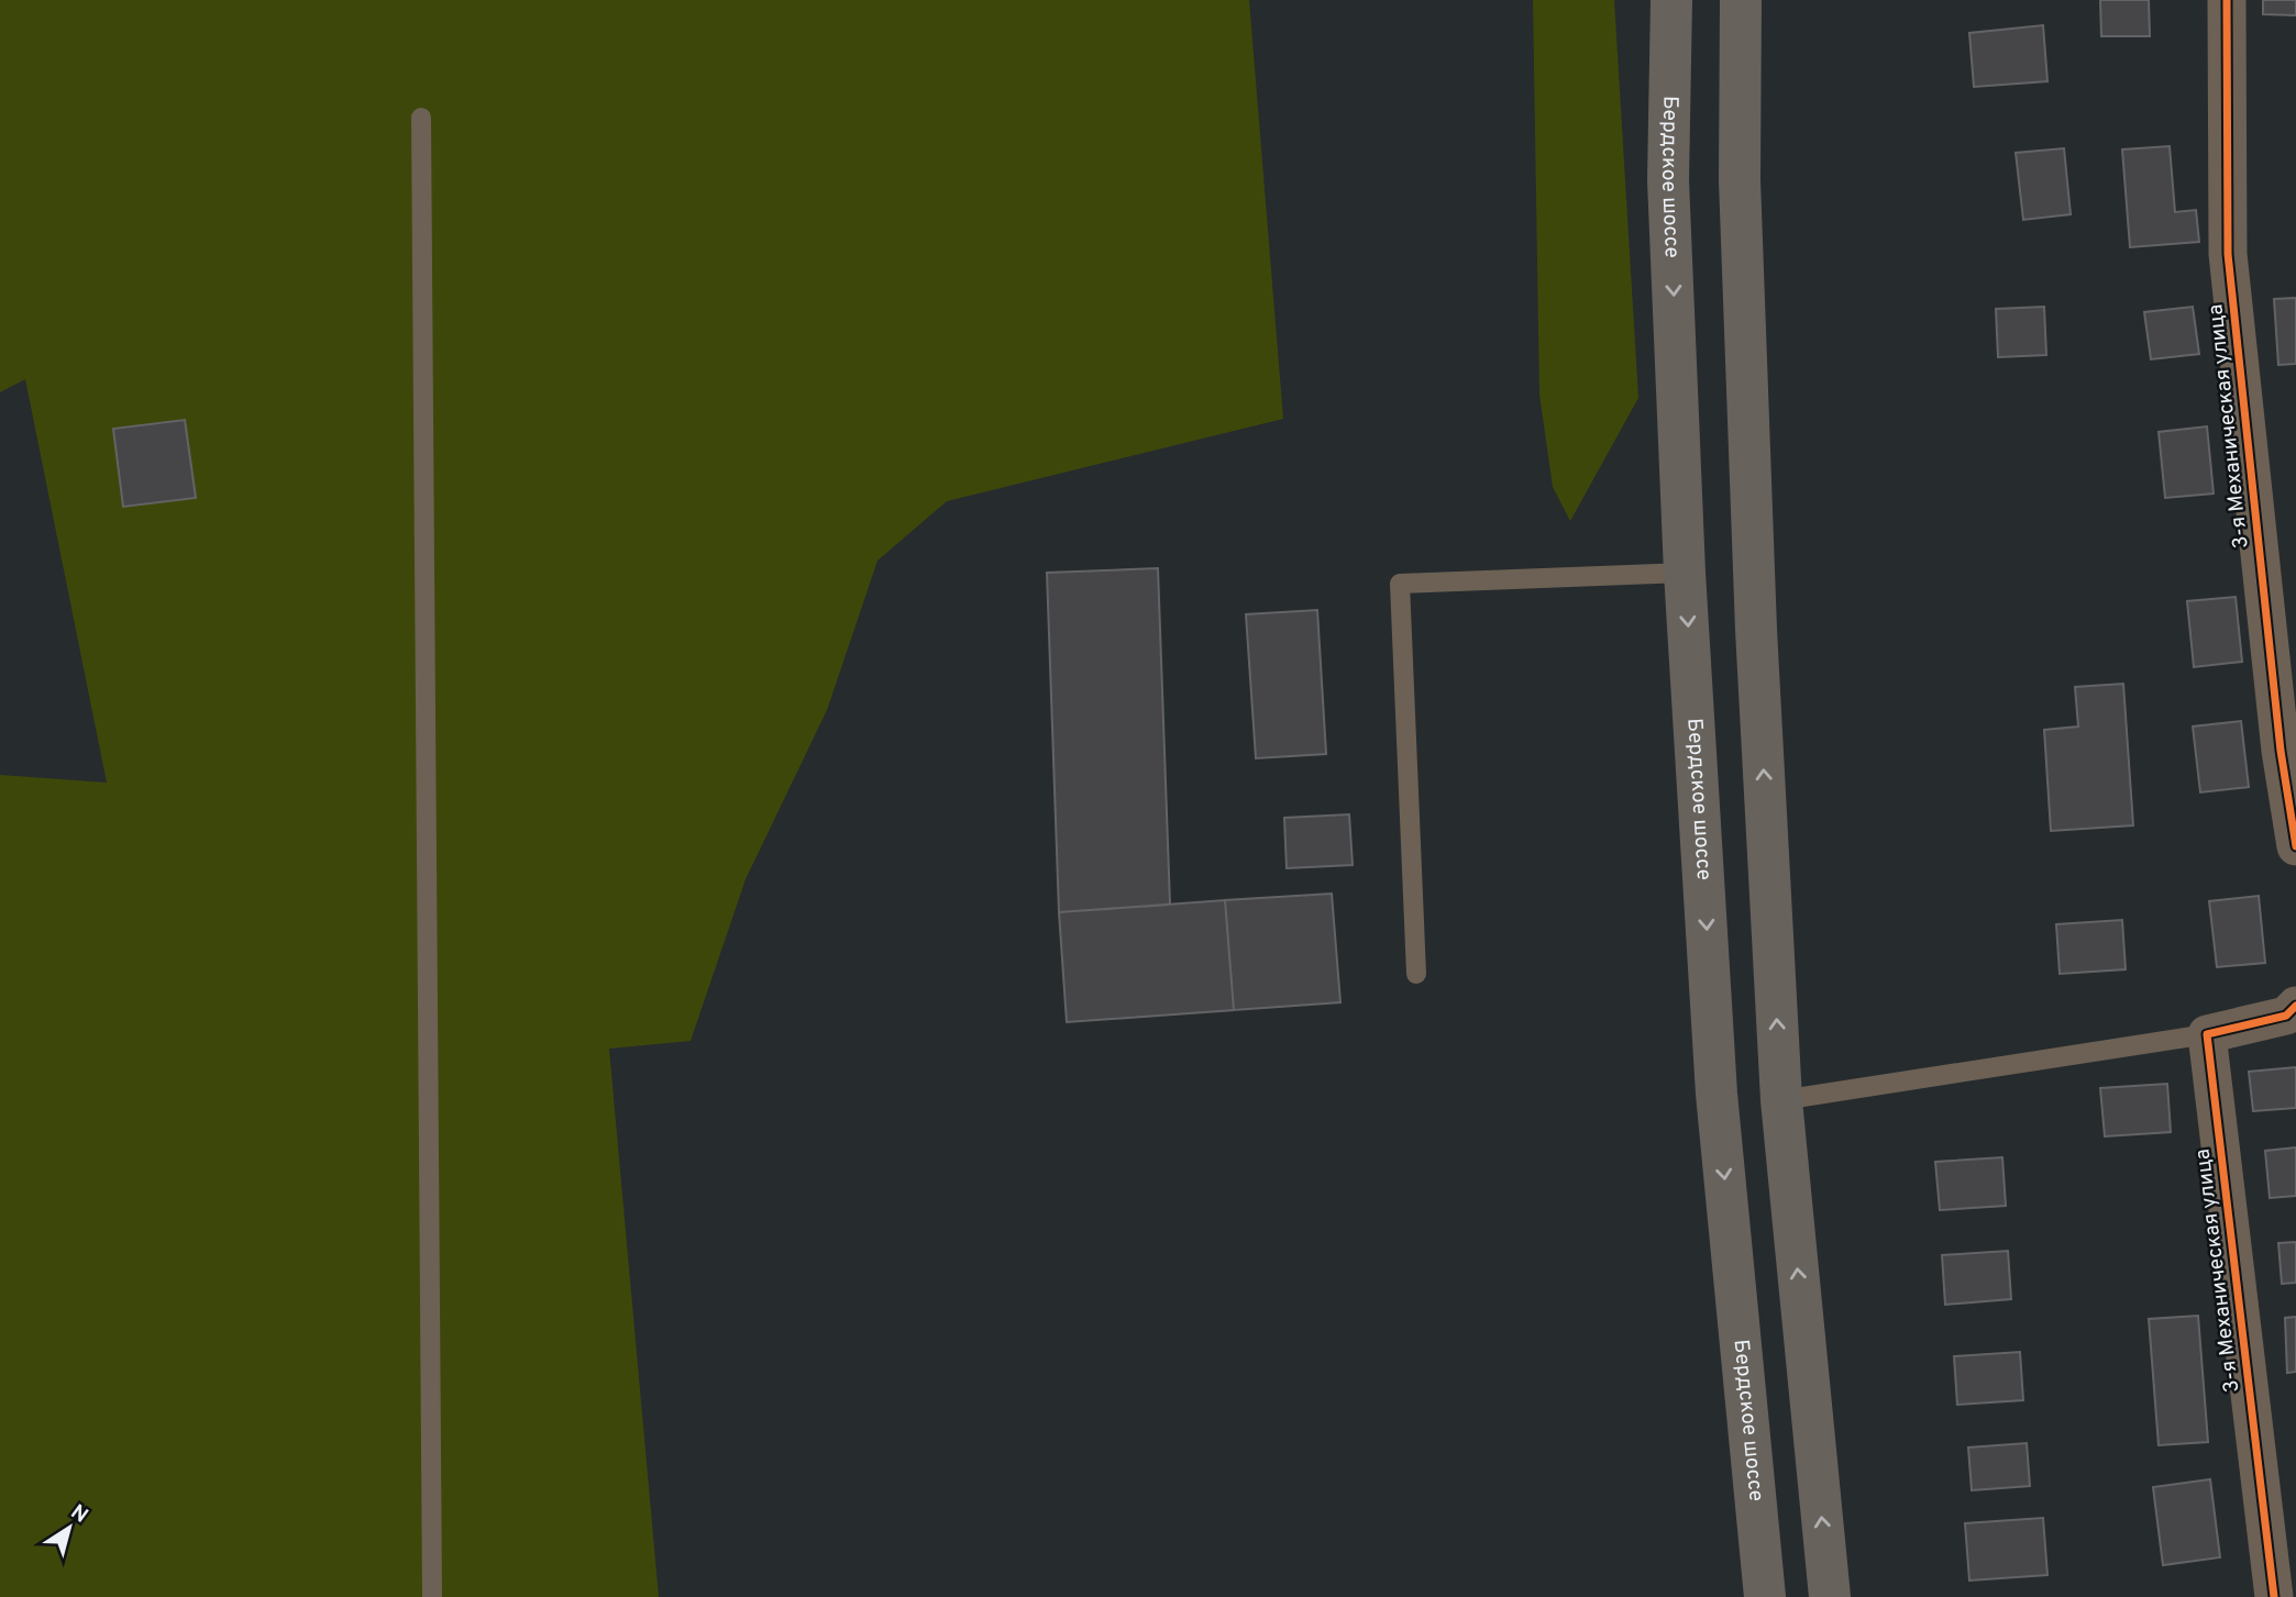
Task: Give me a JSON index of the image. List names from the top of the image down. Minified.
{"streets":{"highway":["Бердское шоссе"],"street":["3-я Механическая улица"]},"north":"top right"}
